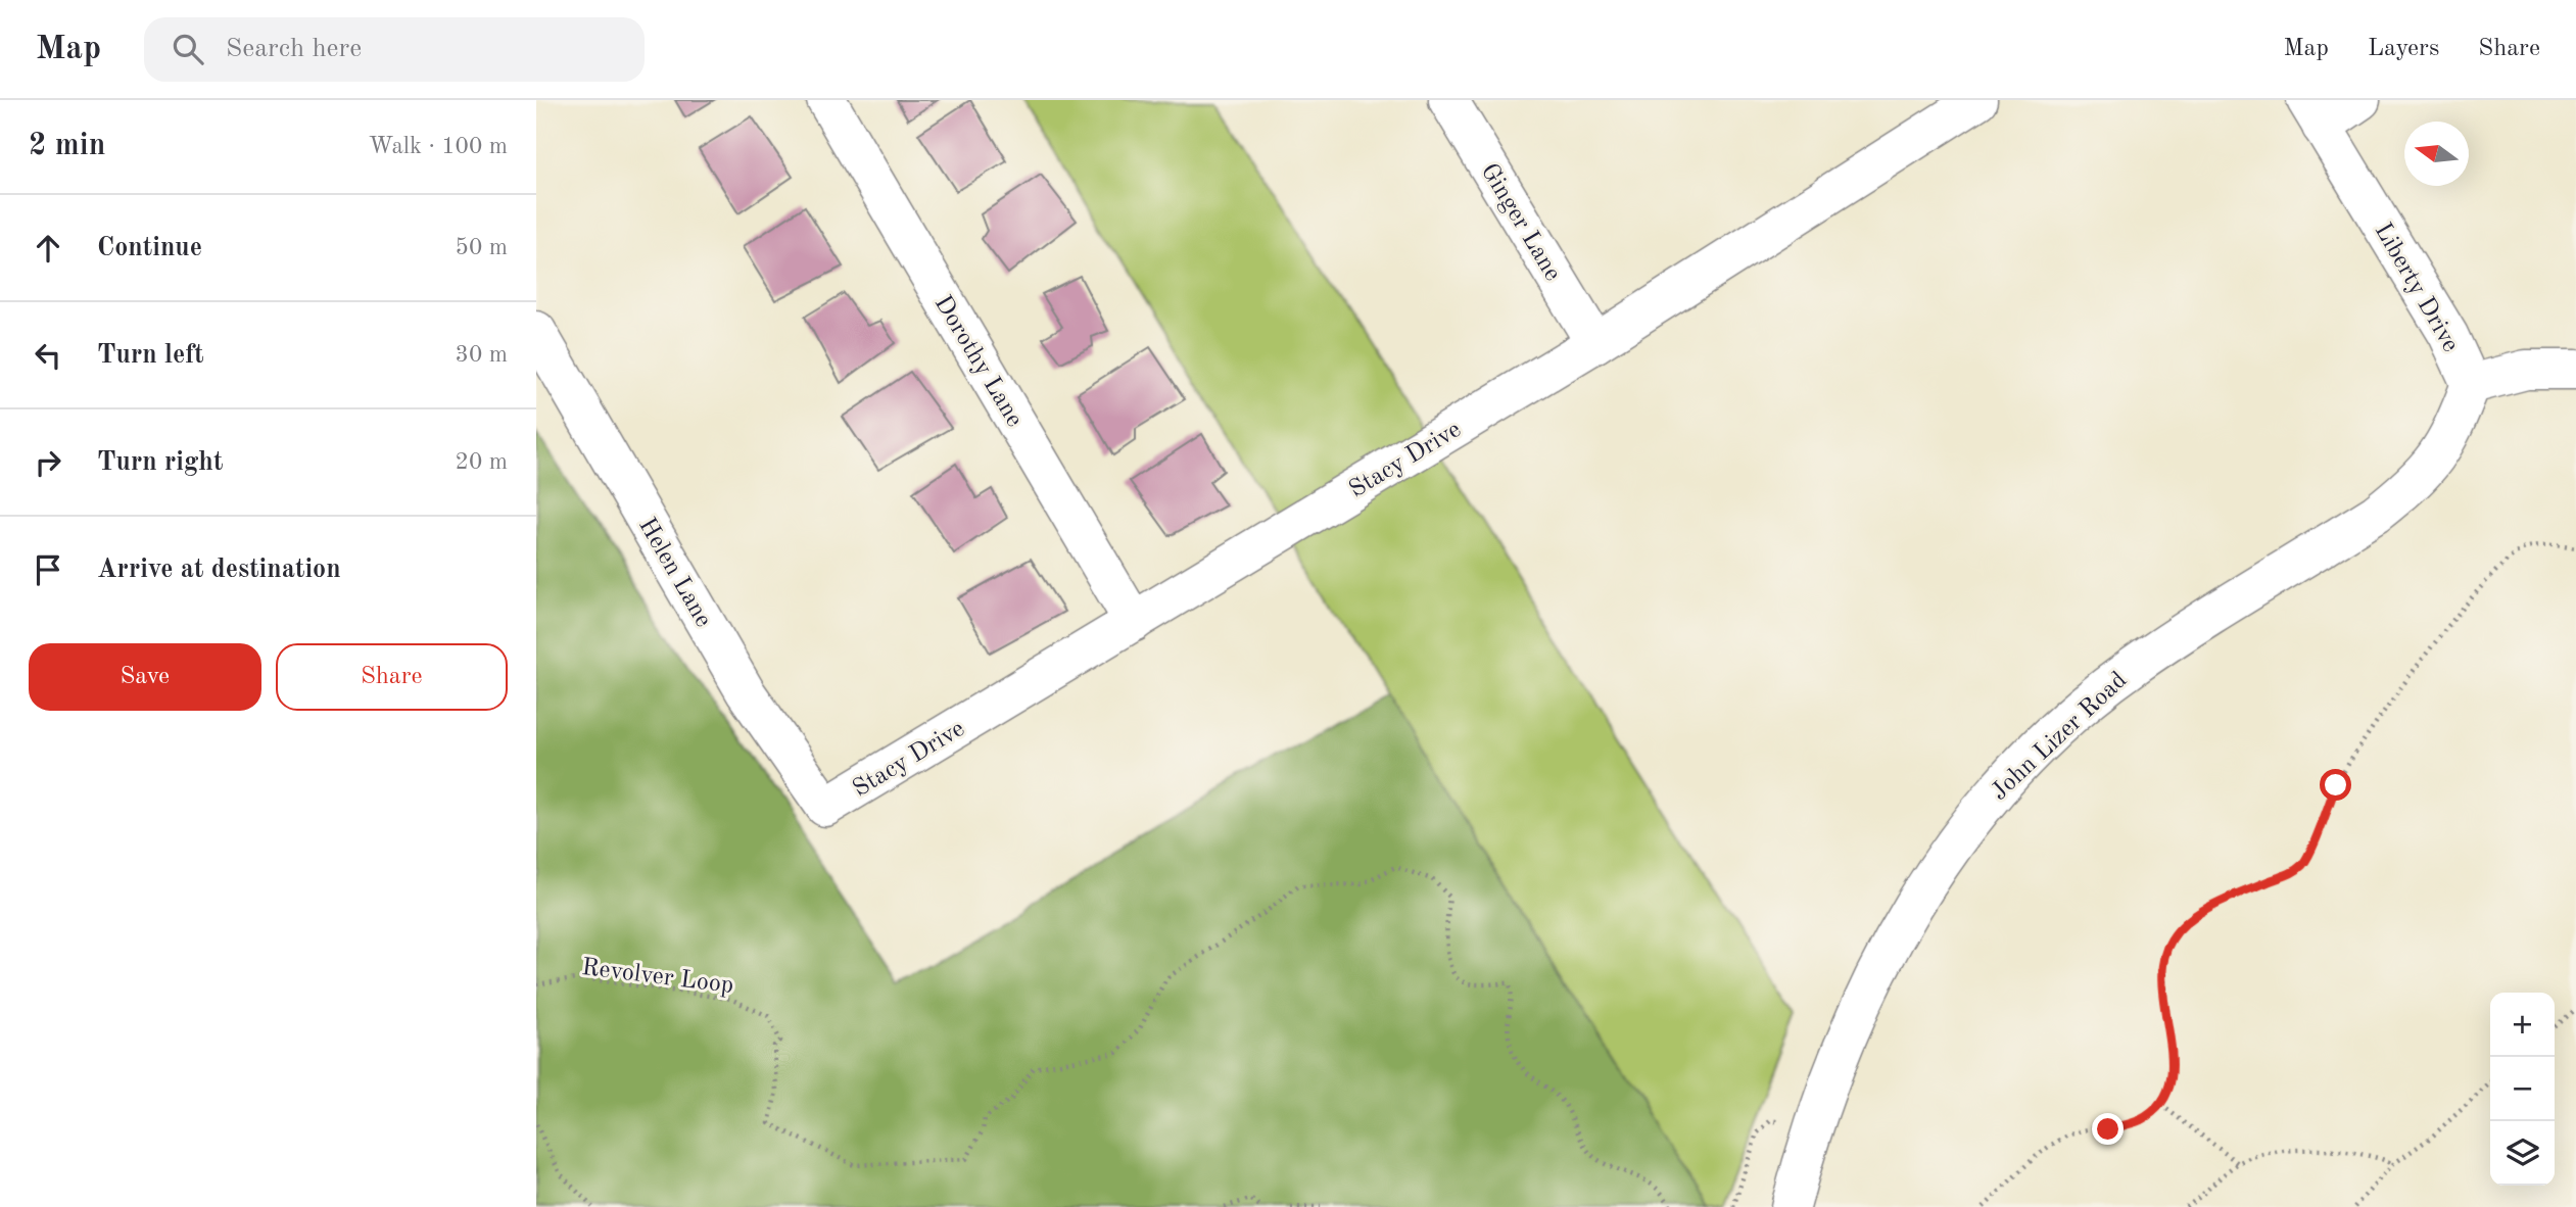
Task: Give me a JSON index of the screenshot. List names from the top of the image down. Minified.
{"streets":{"street":["Ginger Lane","Liberty Drive","Dorothy Lane","Stacy Drive","Helen Lane","John Lizer Road"],"path":["Revolver Loop"]},"crossings":[["Ginger Lane","Stacy Drive"],["Liberty Drive","John Lizer Road"],["Dorothy Lane","Stacy Drive"],["Stacy Drive","Helen Lane"]],"north":"left","page":{"header":"Map","search":"Search here","nav":["Map","Layers","Share"],"heading":["2 min","Walk · 100 m"],"list":[["Continue","50 m"],["Turn left","30 m"],["Turn right","20 m"],"Arrive at destination"],"buttons":["Save","Share"],"map_buttons":["+","−"]}}
